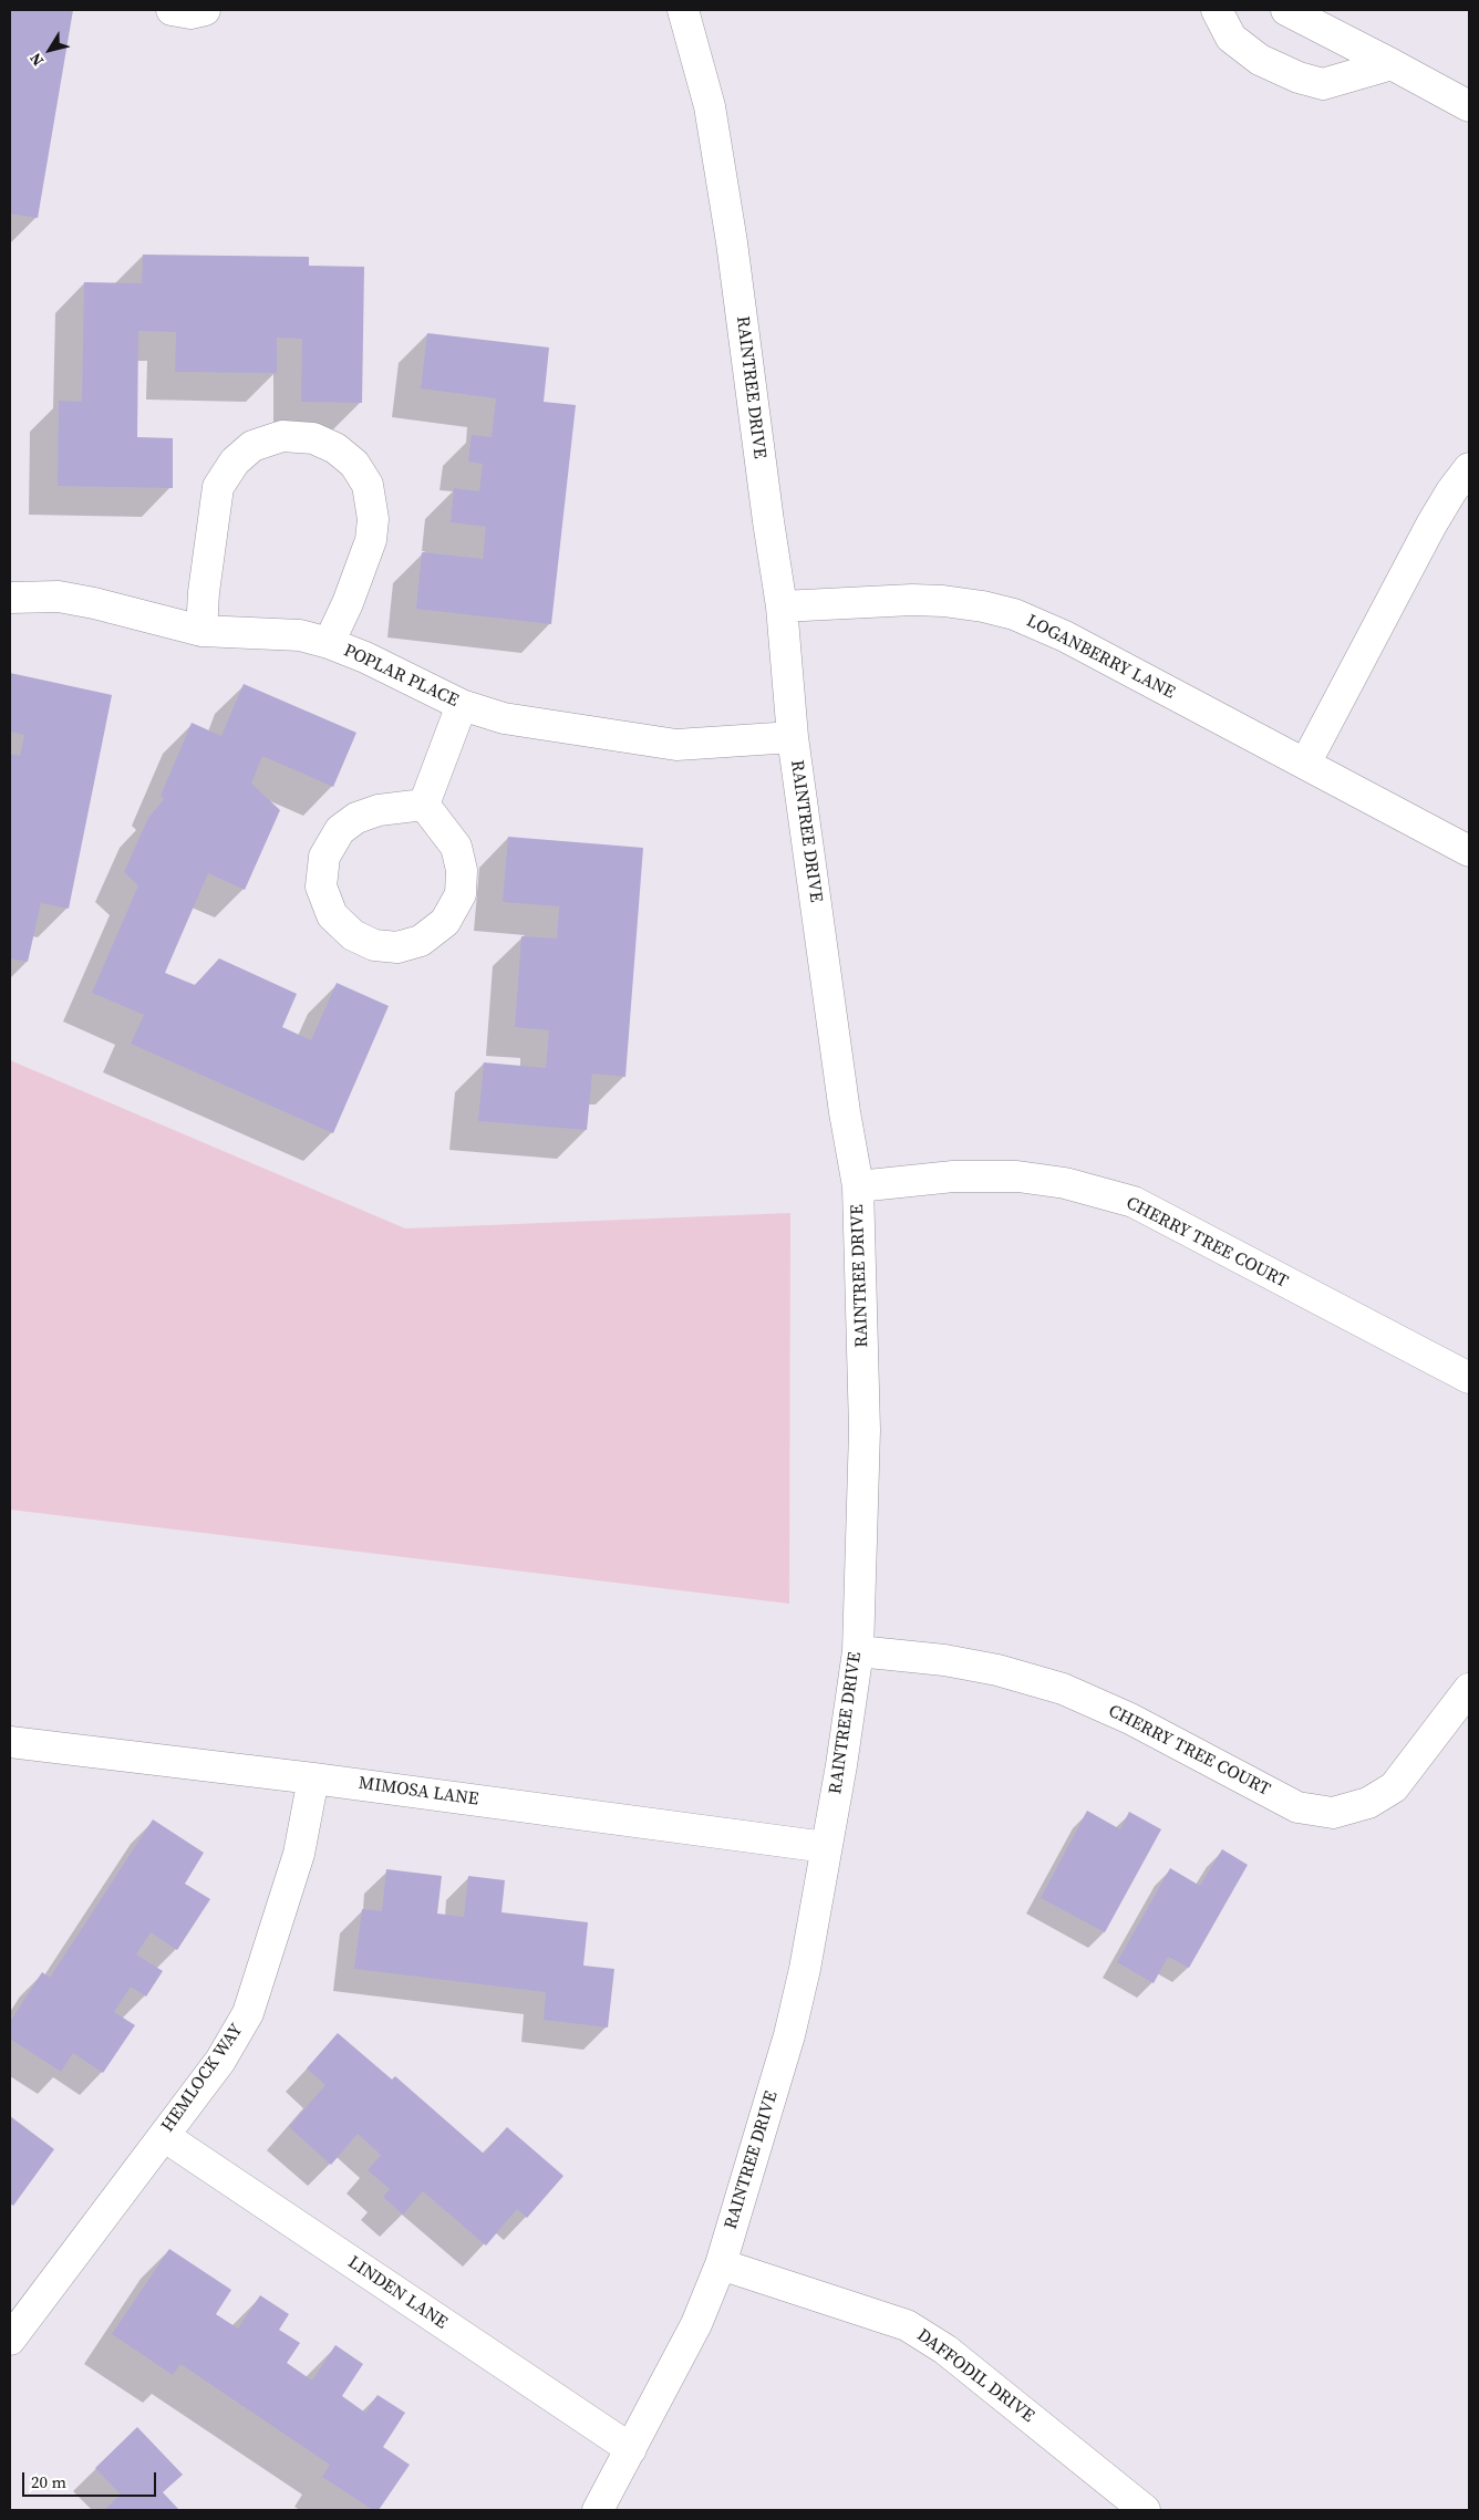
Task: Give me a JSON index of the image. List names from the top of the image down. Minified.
{"streets":{"street":["RAINTREE DRIVE","LOGANBERRY LANE","POPLAR PLACE","CHERRY TREE COURT","MIMOSA LANE","HEMLOCK WAY","LINDEN LANE","DAFFODIL DRIVE"]},"crossings":[["RAINTREE DRIVE","LOGANBERRY LANE"],["RAINTREE DRIVE","POPLAR PLACE"],["RAINTREE DRIVE","CHERRY TREE COURT"],["RAINTREE DRIVE","MIMOSA LANE"],["RAINTREE DRIVE","LINDEN LANE"],["RAINTREE DRIVE","DAFFODIL DRIVE"],["MIMOSA LANE","HEMLOCK WAY"],["HEMLOCK WAY","LINDEN LANE"]],"scale_bar":"20 m","north":"bottom left"}
